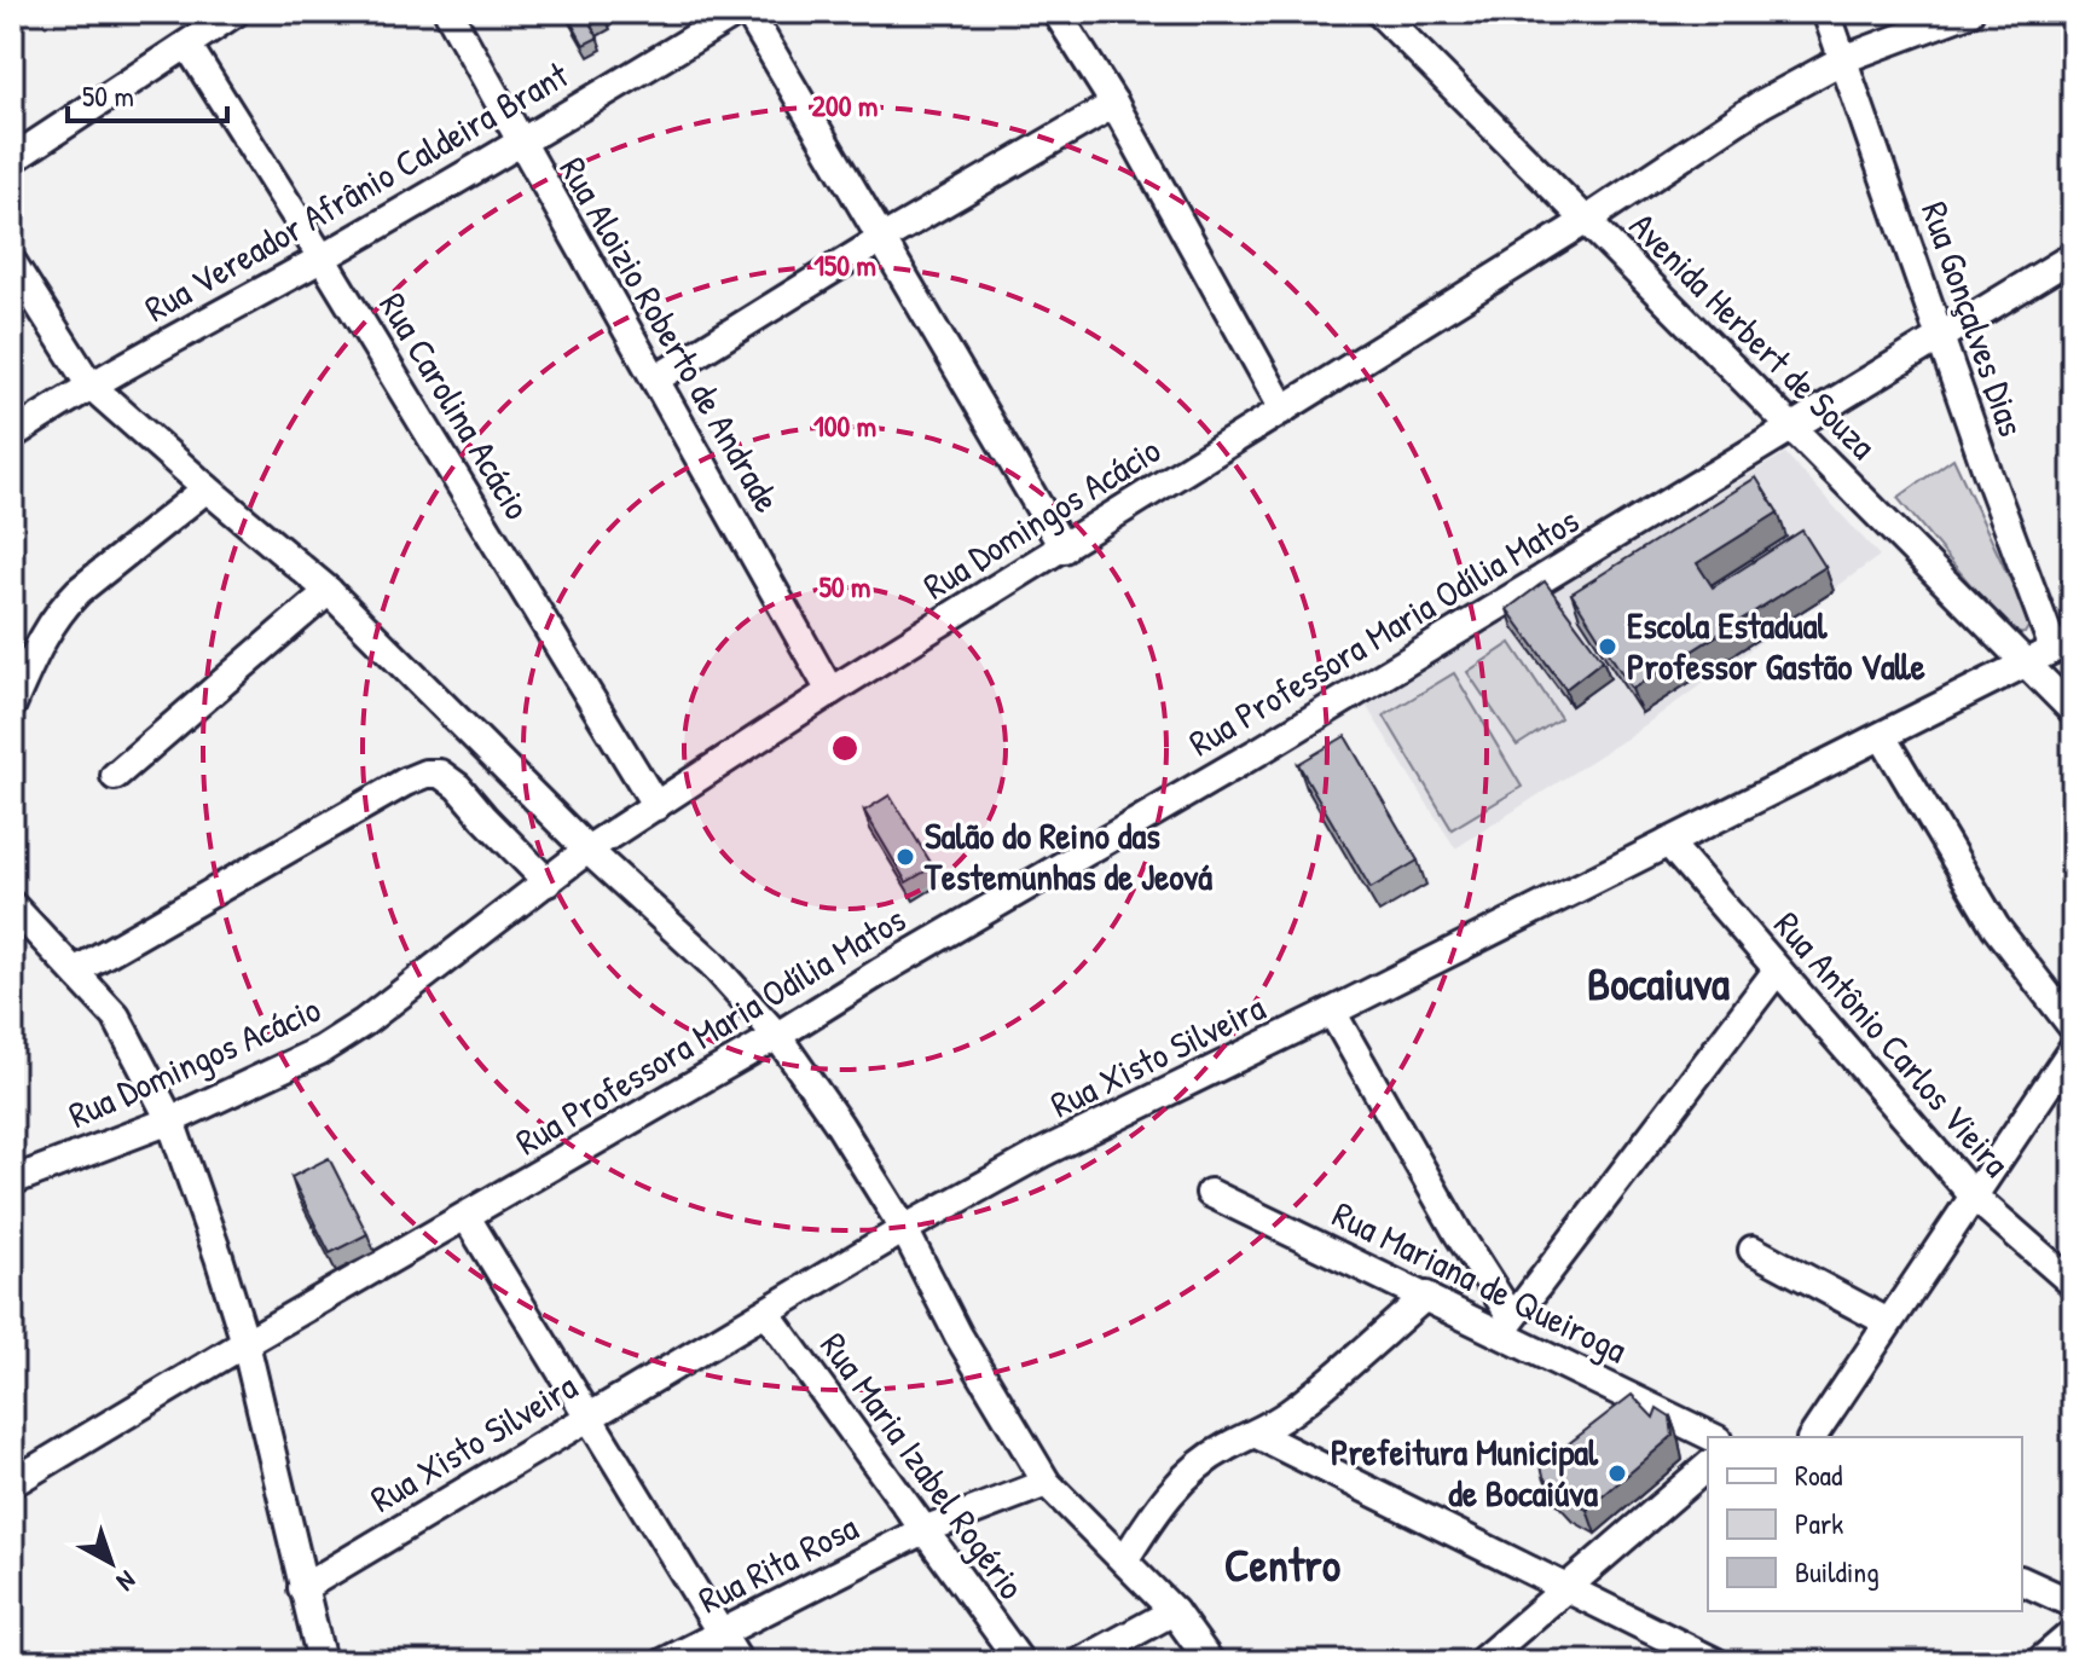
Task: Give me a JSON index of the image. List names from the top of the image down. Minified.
{"streets":{"street":["Rua Vereador Afrânio Caldeira Brant","Rua Gonçalves Dias","Rua Aloizio Roberto de Andrade","Avenida Herbert de Souza","Rua Carolina Acácio","Rua Domingos Acácio","Rua Professora Maria Odília Matos","Rua Antônio Carlos Vieira","Rua Xisto Silveira","Rua Mariana de Queiroga","Rua Maria Izabel Rogério","Rua Rita Rosa"]},"crossings":[["Rua Vereador Afrânio Caldeira Brant","Rua Aloizio Roberto de Andrade"],["Rua Vereador Afrânio Caldeira Brant","Rua Carolina Acácio"],["Rua Gonçalves Dias","Rua Domingos Acácio"],["Rua Gonçalves Dias","Rua Professora Maria Odília Matos"],["Rua Gonçalves Dias","Rua Xisto Silveira"],["Rua Aloizio Roberto de Andrade","Rua Domingos Acácio"],["Avenida Herbert de Souza","Rua Domingos Acácio"],["Avenida Herbert de Souza","Rua Professora Maria Odília Matos"],["Avenida Herbert de Souza","Rua Xisto Silveira"],["Rua Carolina Acácio","Rua Domingos Acácio"],["Rua Antônio Carlos Vieira","Rua Xisto Silveira"],["Rua Xisto Silveira","Rua Maria Izabel Rogério"],["Rua Maria Izabel Rogério","Rua Rita Rosa"]],"districts":["Bocaiuva","Centro"],"places":["Escola Estadual Professor Gastão Valle","Salão do Reino das Testemunhas de Jeová","Prefeitura Municipal de Bocaiúva"],"legend":["Road","Park","Building"],"scale_bar":"50 m","north":"bottom right","rings":["200 m","150 m","100 m","50 m"]}
